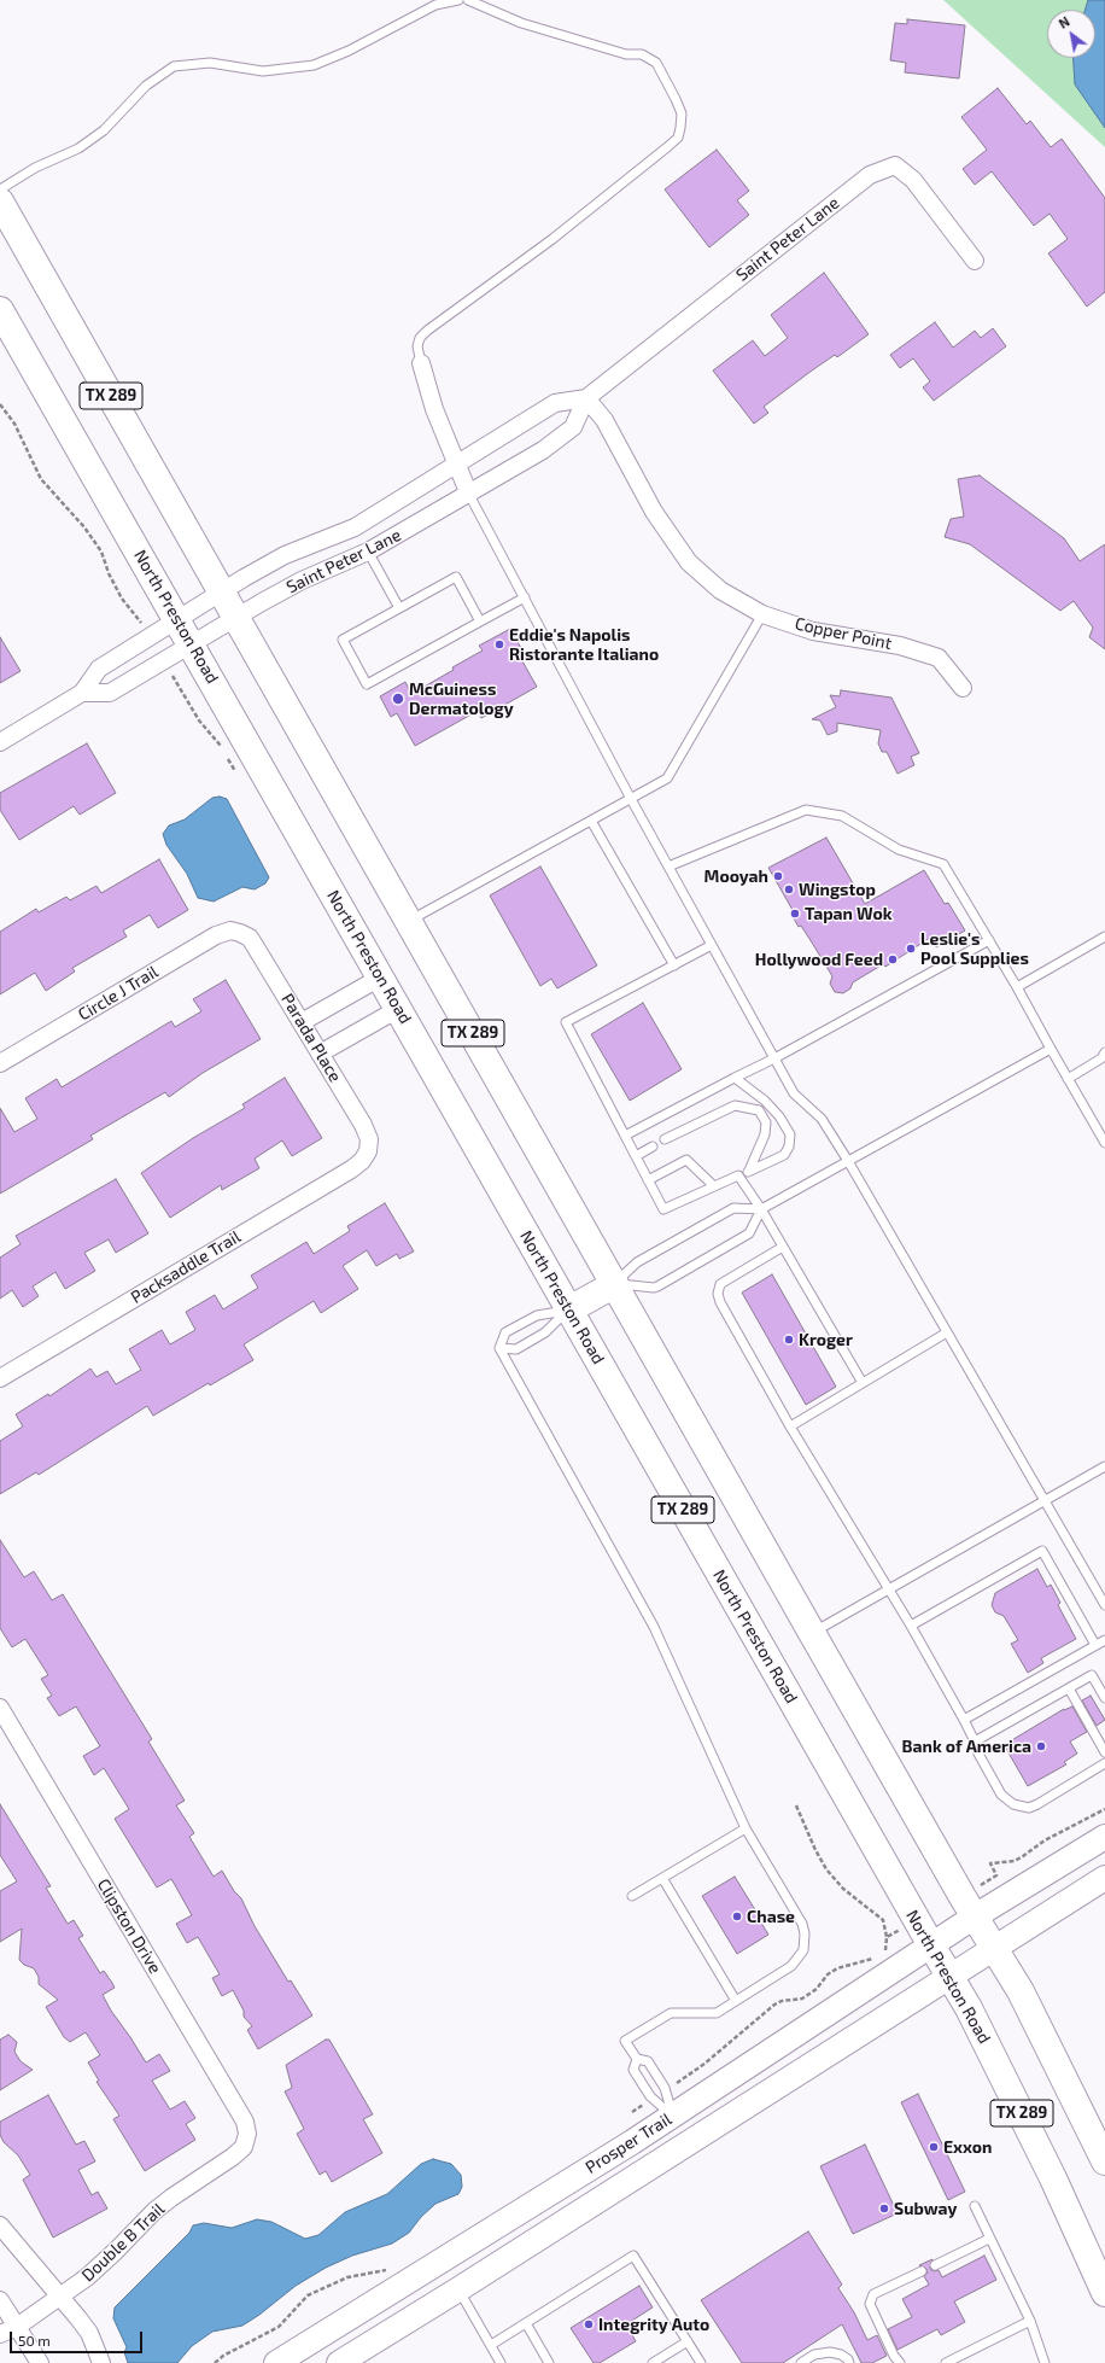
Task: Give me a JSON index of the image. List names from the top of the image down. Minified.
{"streets":{"main road":["TX 289","North Preston Road","Prosper Trail"],"street":["Saint Peter Lane","Copper Point","Circle J Trail","Parada Place","Packsaddle Trail","Clipston Drive","Double B Trail"]},"crossings":[["Saint Peter Lane","TX 289"],["Saint Peter Lane","North Preston Road"],["Saint Peter Lane","Copper Point"],["TX 289","Prosper Trail"],["North Preston Road","Prosper Trail"],["Circle J Trail","Parada Place"],["Parada Place","Packsaddle Trail"],["Clipston Drive","Double B Trail"]],"places":["Eddie's Napolis Ristorante Italiano","McGuiness Dermatology","Mooyah","Wingstop","Tapan Wok","Leslie's Pool Supplies","Hollywood Feed","Kroger","Bank of America","Chase","Exxon","Subway","Integrity Auto"],"scale_bar":"50 m","north":"top left"}
